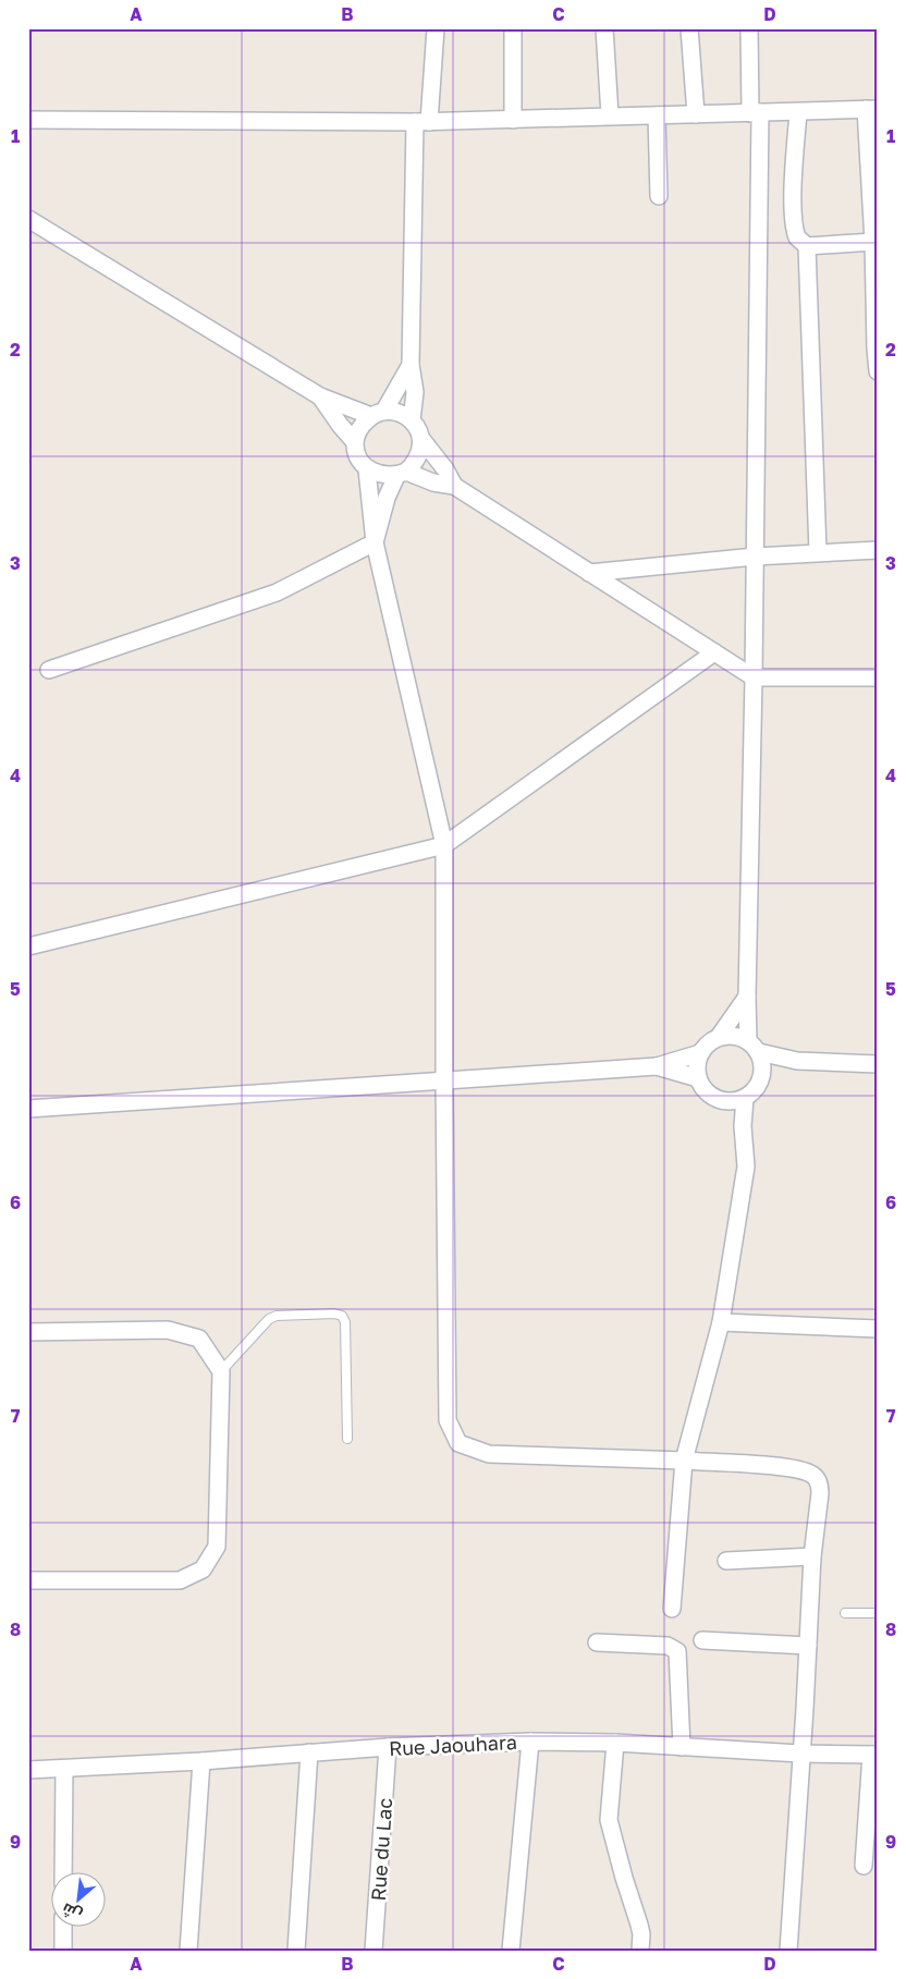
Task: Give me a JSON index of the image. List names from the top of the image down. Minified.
{"streets":{"street":["Rue Jaouhara","Rue du Lac"]},"crossings":[["Rue Jaouhara","Rue du Lac"]],"north":"bottom left","grid":{"columns":["A","B","C","D"],"rows":["1","2","3","4","5","6","7","8","9"]}}
